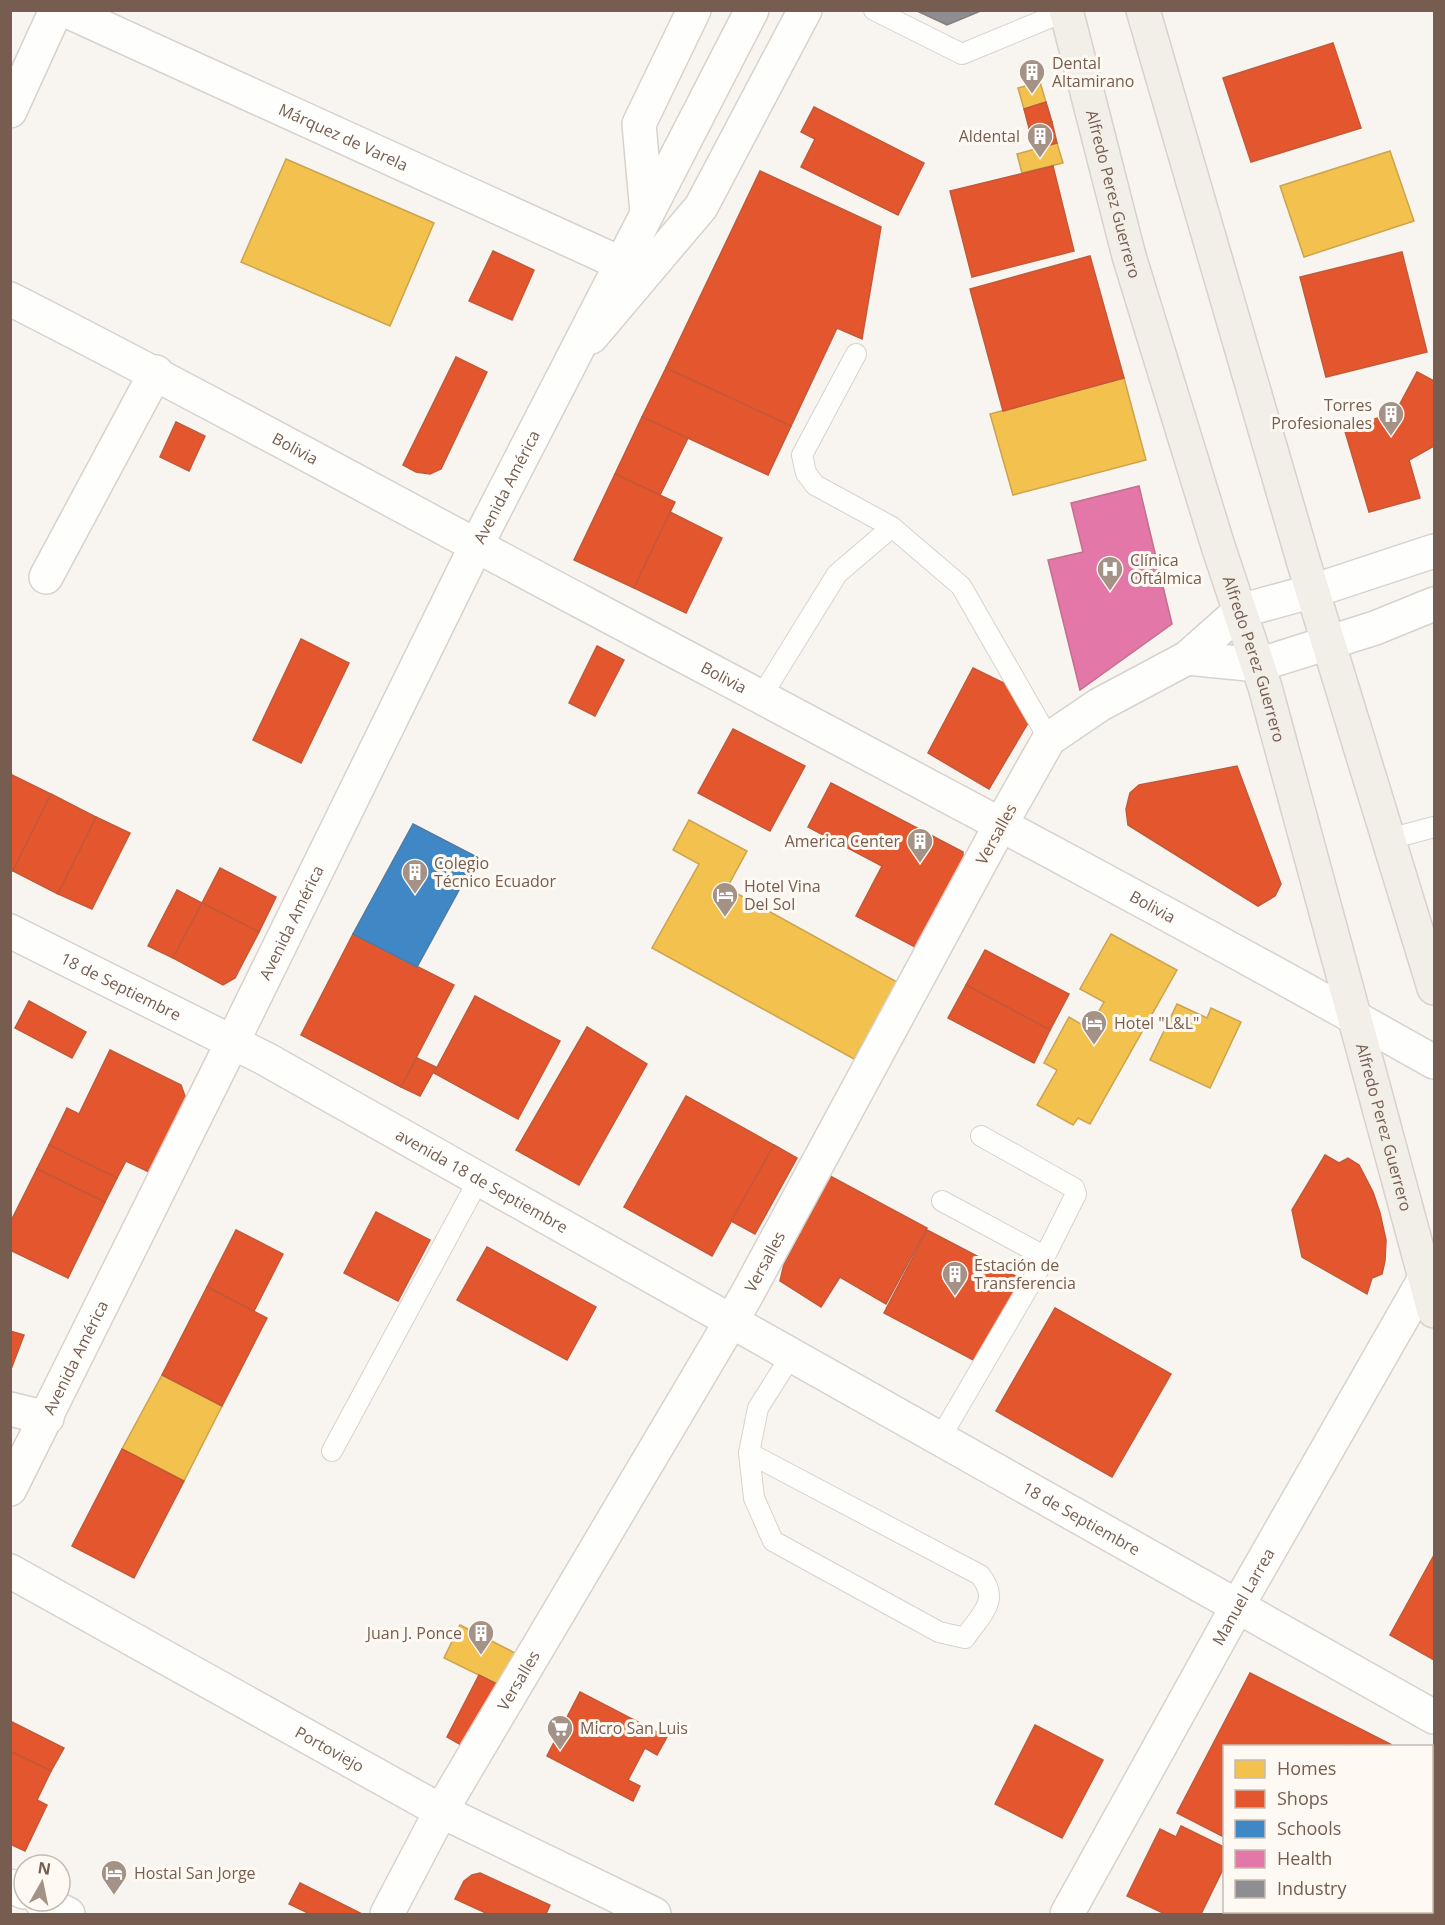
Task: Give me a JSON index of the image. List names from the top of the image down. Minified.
{"streets":{"main road":["Alfredo Perez Guerrero"],"street":["Márquez de Varela","Bolivia","Avenida América","Versalles","18 de Septiembre","avenida 18 de Septiembre","Manuel Larrea","Portoviejo"]},"crossings":[["Márquez de Varela","Avenida América"],["Alfredo Perez Guerrero","Bolivia"],["Alfredo Perez Guerrero","Versalles"],["Alfredo Perez Guerrero","Manuel Larrea"],["Bolivia","Avenida América"],["Bolivia","Versalles"],["Avenida América","18 de Septiembre"],["Avenida América","avenida 18 de Septiembre"],["Versalles","18 de Septiembre"],["Versalles","avenida 18 de Septiembre"],["Versalles","Portoviejo"],["18 de Septiembre","avenida 18 de Septiembre"],["18 de Septiembre","Manuel Larrea"]],"places":{"building":["Dental Altamirano","Aldental","Torres Profesionales","America Center","Colegio Técnico Ecuador","Estación de Transferencia","Juan J. Ponce"],"hospital":["Clínica Oftálmica"],"hotel":["Hotel Vina Del Sol","Hotel \"L&L\"","Hostal San Jorge"],"supermarket":["Micro San Luis"]},"legend":["Homes","Shops","Schools","Health","Industry"],"north":"top"}
